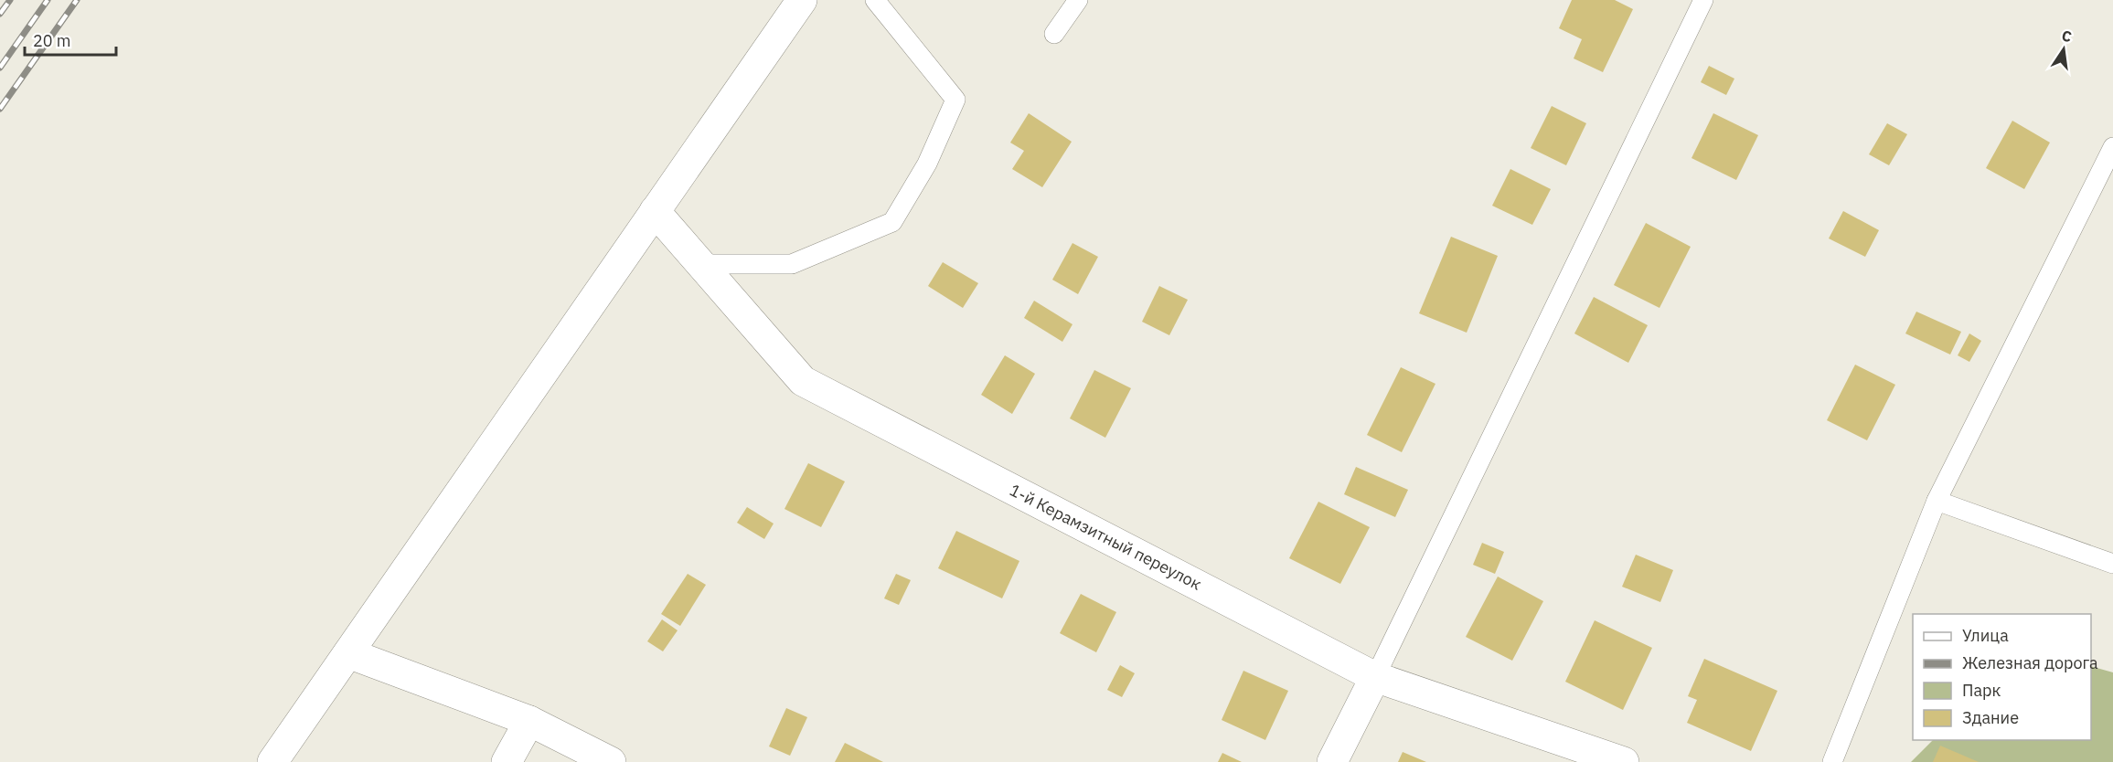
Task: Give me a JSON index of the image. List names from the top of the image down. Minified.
{"streets":{"street":["1-й Керамзитный переулок"]},"legend":["Улица","Железная дорога","Парк","Здание"],"scale_bar":"20 m","north":"top"}
